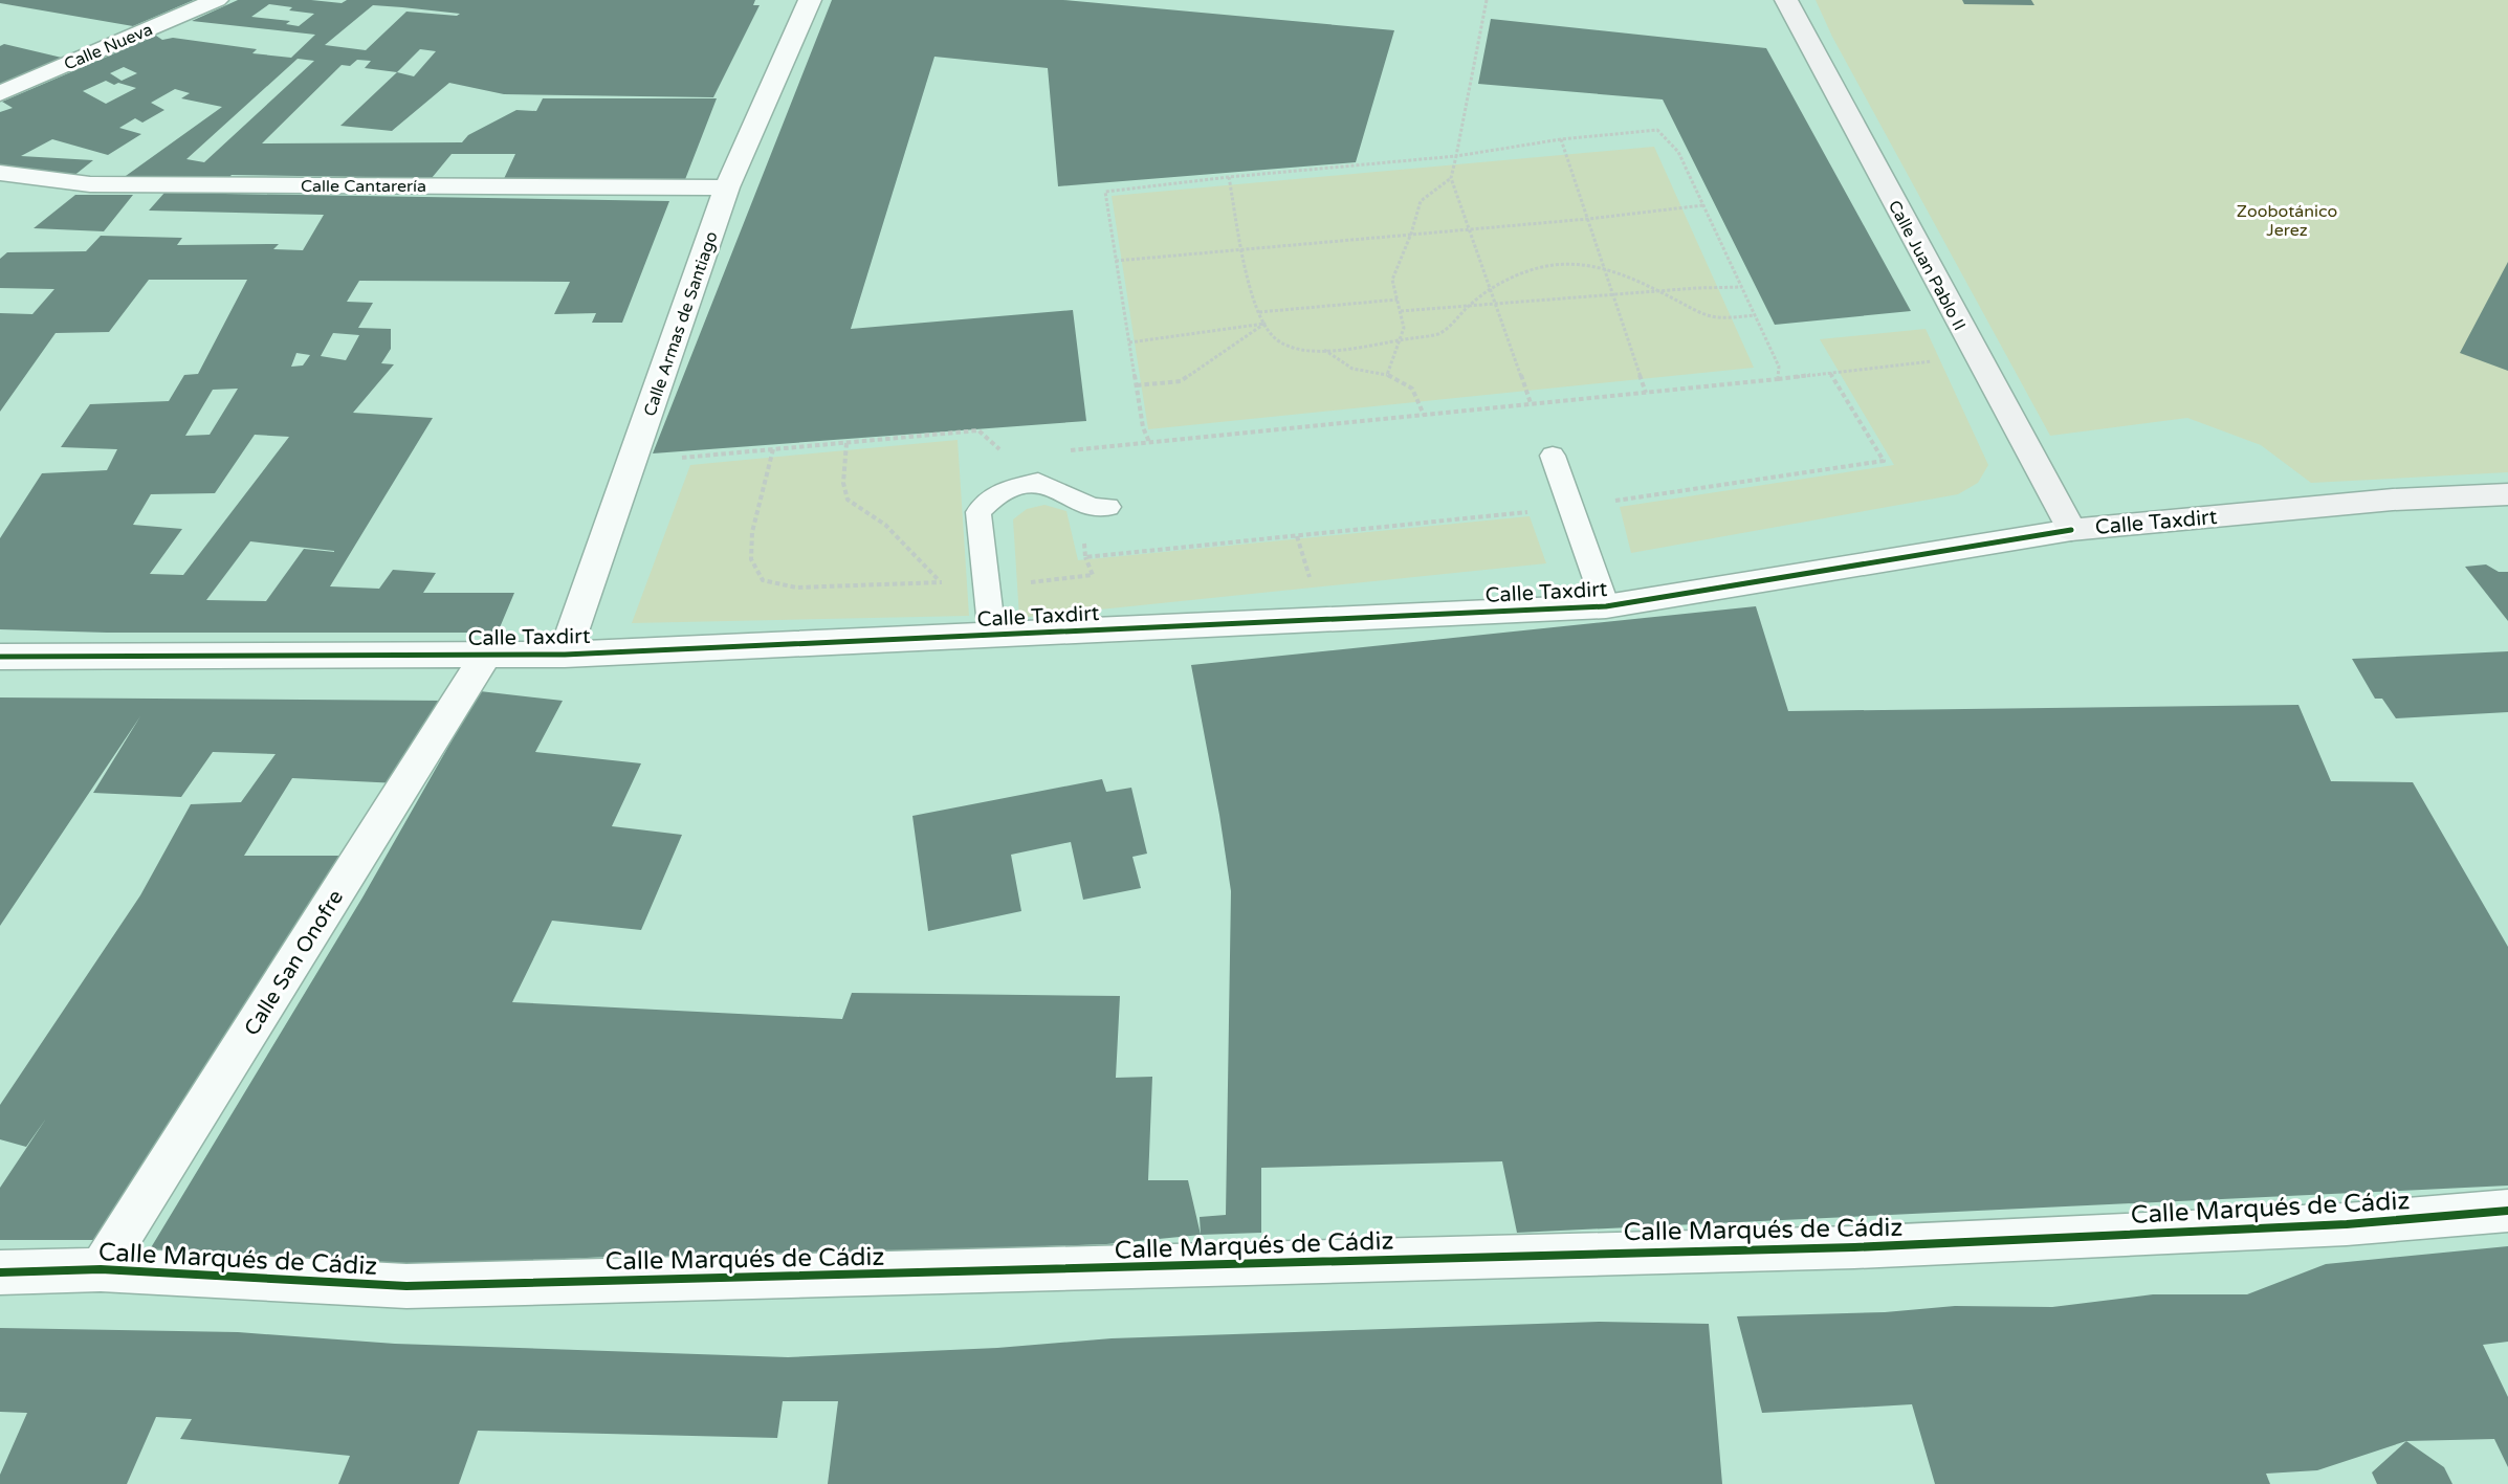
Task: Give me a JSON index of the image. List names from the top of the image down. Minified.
{"streets":{"main road":["Calle Juan Pablo II","Calle Taxdirt"],"street":["Calle Nueva","Calle Cantarería","Calle Armas de Santiago","Calle San Onofre","Calle Marqués de Cádiz"]},"crossings":[["Calle Cantarería","Calle Armas de Santiago"],["Calle Juan Pablo II","Calle Taxdirt"],["Calle Armas de Santiago","Calle Taxdirt"],["Calle Taxdirt","Calle San Onofre"],["Calle San Onofre","Calle Marqués de Cádiz"]],"parks":["Zoobotánico Jerez"]}
